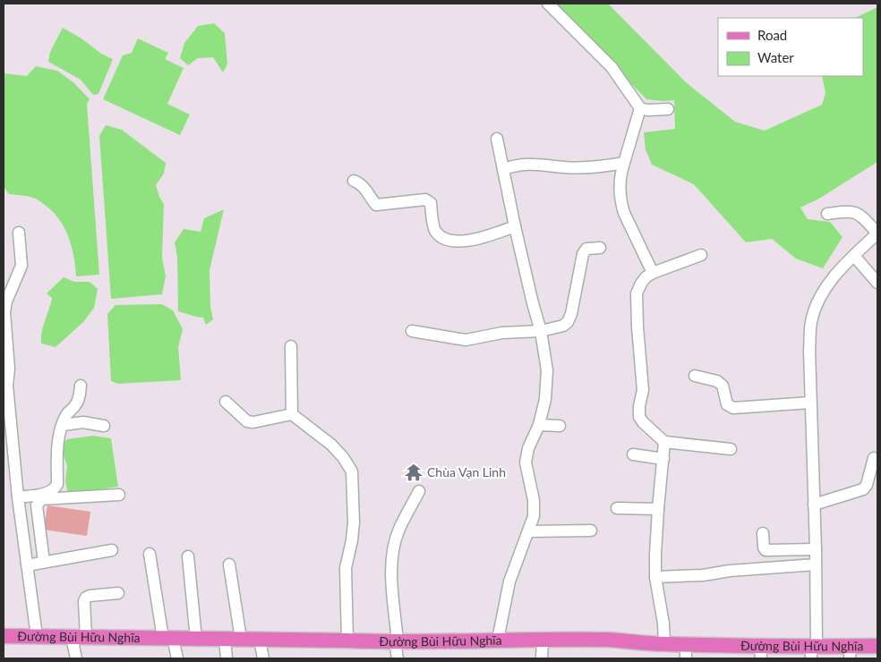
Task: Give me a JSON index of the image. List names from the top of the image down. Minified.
{"streets":{"main road":["Đường Bùi Hữu Nghĩa"]},"places":{"temple":["Chùa Vạn Linh"]},"legend":["Road","Water"]}
